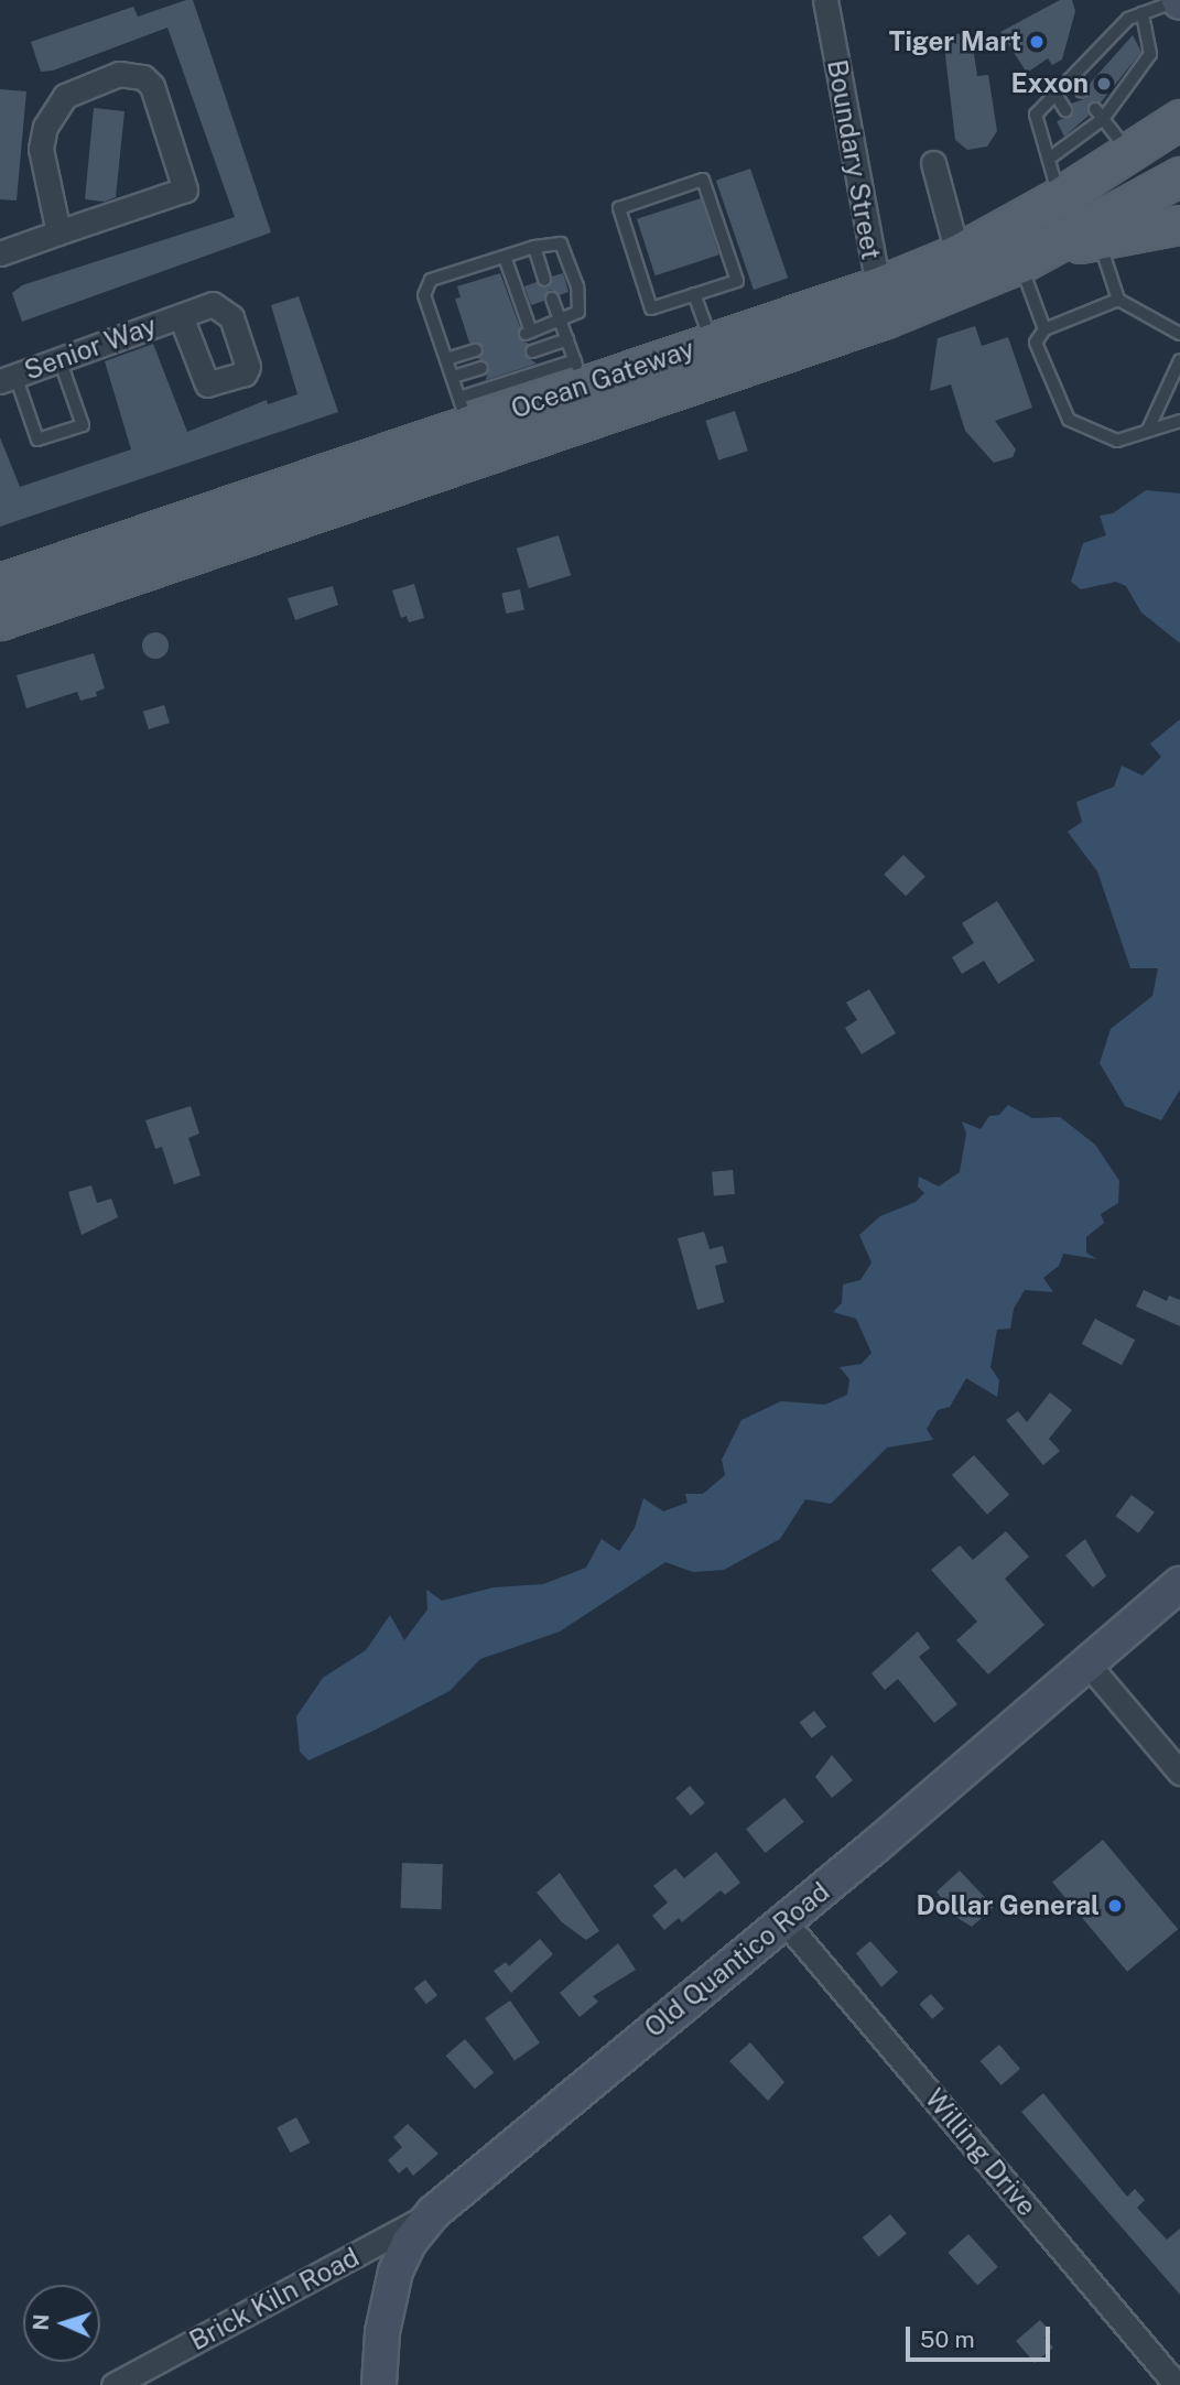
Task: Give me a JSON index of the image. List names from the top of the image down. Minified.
{"streets":{"main road":["Ocean Gateway"],"street":["Boundary Street","Senior Way","Old Quantico Road","Willing Drive","Brick Kiln Road"]},"crossings":[["Boundary Street","Ocean Gateway"],["Old Quantico Road","Willing Drive"],["Old Quantico Road","Brick Kiln Road"]],"places":["Tiger Mart","Exxon","Dollar General"],"scale_bar":"50 m","north":"left"}
